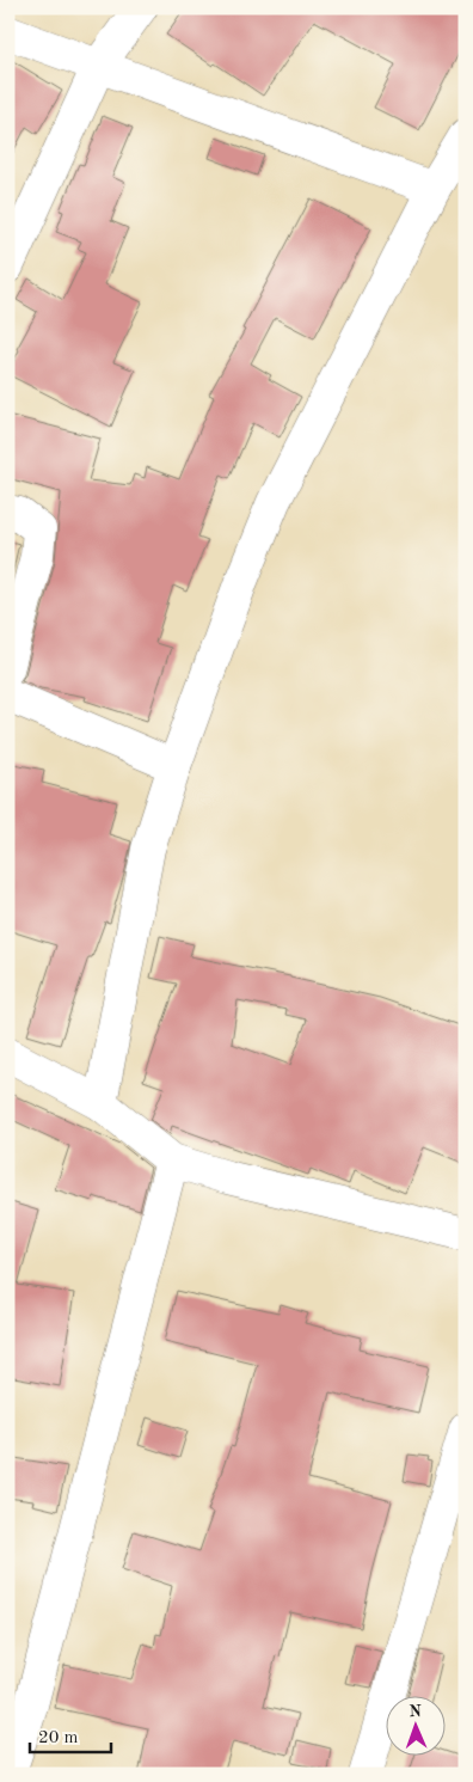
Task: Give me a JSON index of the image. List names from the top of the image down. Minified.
{"scale_bar":"20 m","north":"top"}
